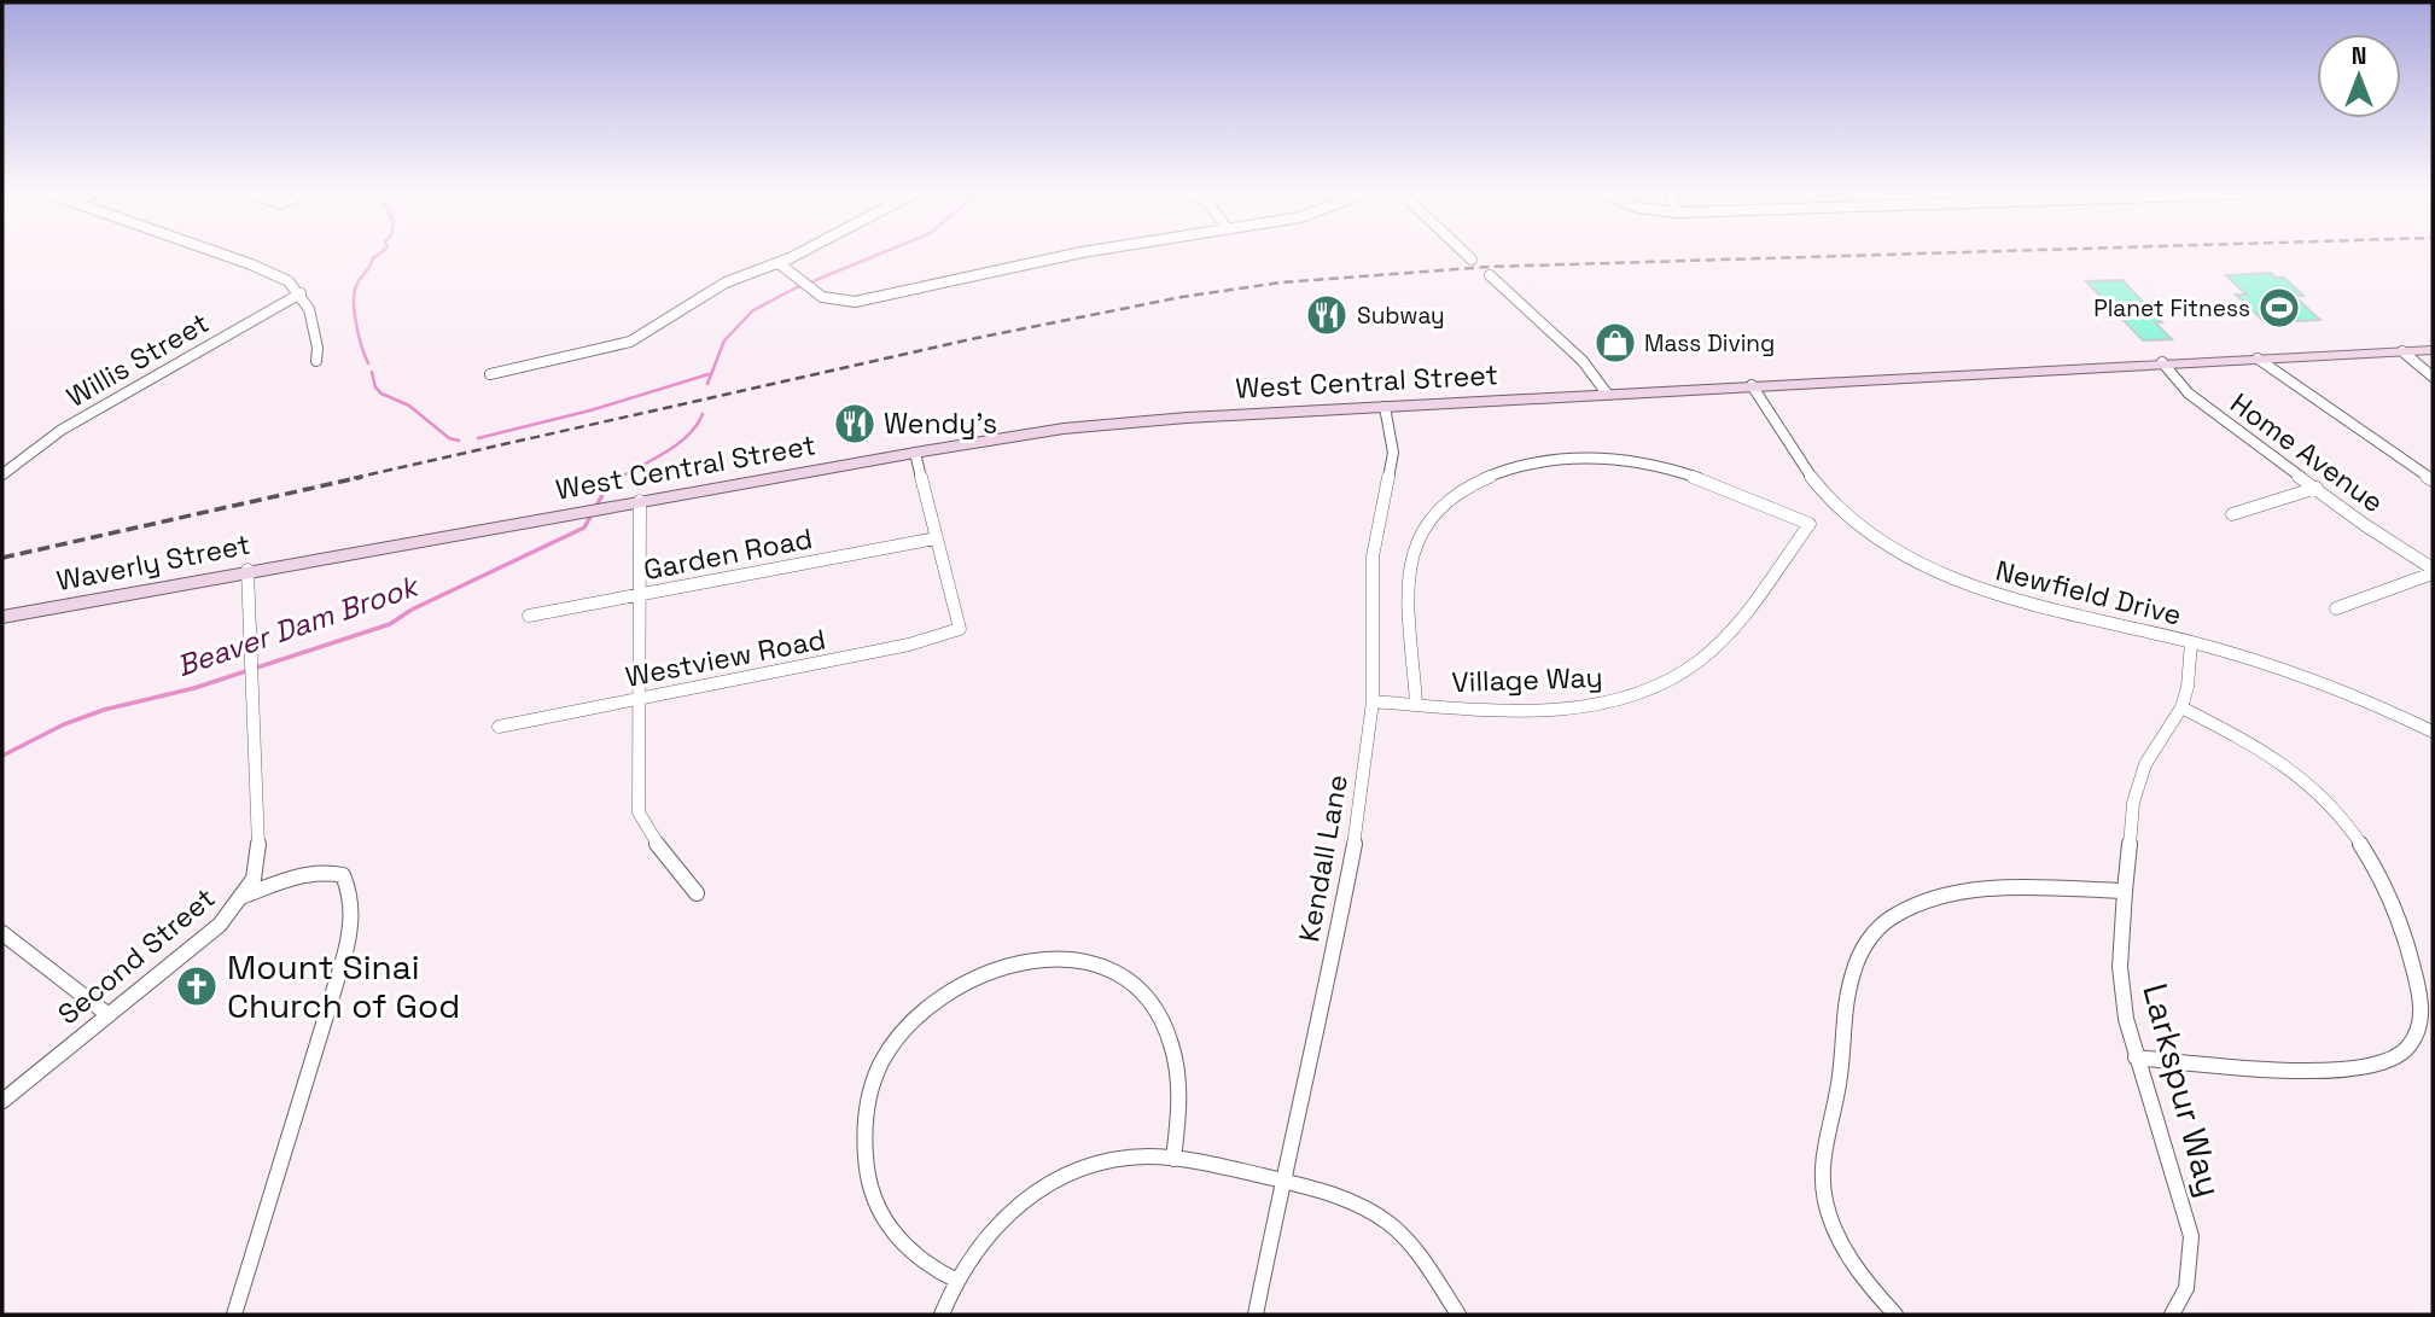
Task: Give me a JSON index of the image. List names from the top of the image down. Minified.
{"streets":{"main road":["West Central Street","Waverly Street"],"street":["Willis Street","Home Avenue","Garden Road","Newfield Drive","Westview Road","Village Way","Kendall Lane","Second Street","Larkspur Way"]},"crossings":[["West Central Street","Home Avenue"],["West Central Street","Waverly Street"],["West Central Street","Newfield Drive"],["West Central Street","Kendall Lane"],["Garden Road","Westview Road"],["Waverly Street","Second Street"],["Village Way","Kendall Lane"]],"water":["Beaver Dam Brook"],"places":{"sports":["Planet Fitness"],"restaurant":["Subway","Wendy's"],"shop":["Mass Diving"],"church":["Mount Sinai Church of God"]},"north":"top"}
